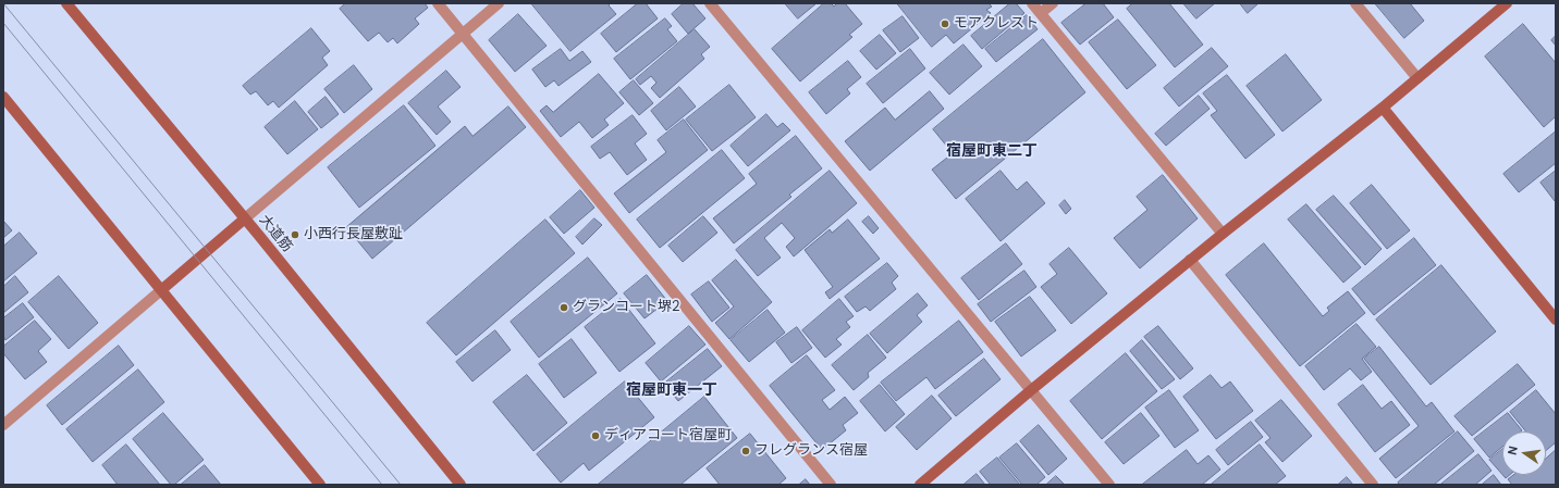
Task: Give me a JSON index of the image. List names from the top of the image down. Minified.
{"streets":{"street":["大道筋"]},"districts":["宿屋町東二丁","宿屋町東一丁"],"places":["モアクレスト","小西行長屋敷趾","グランコート堺2","ディアコート宿屋町","フレグランス宿屋"],"north":"left"}
